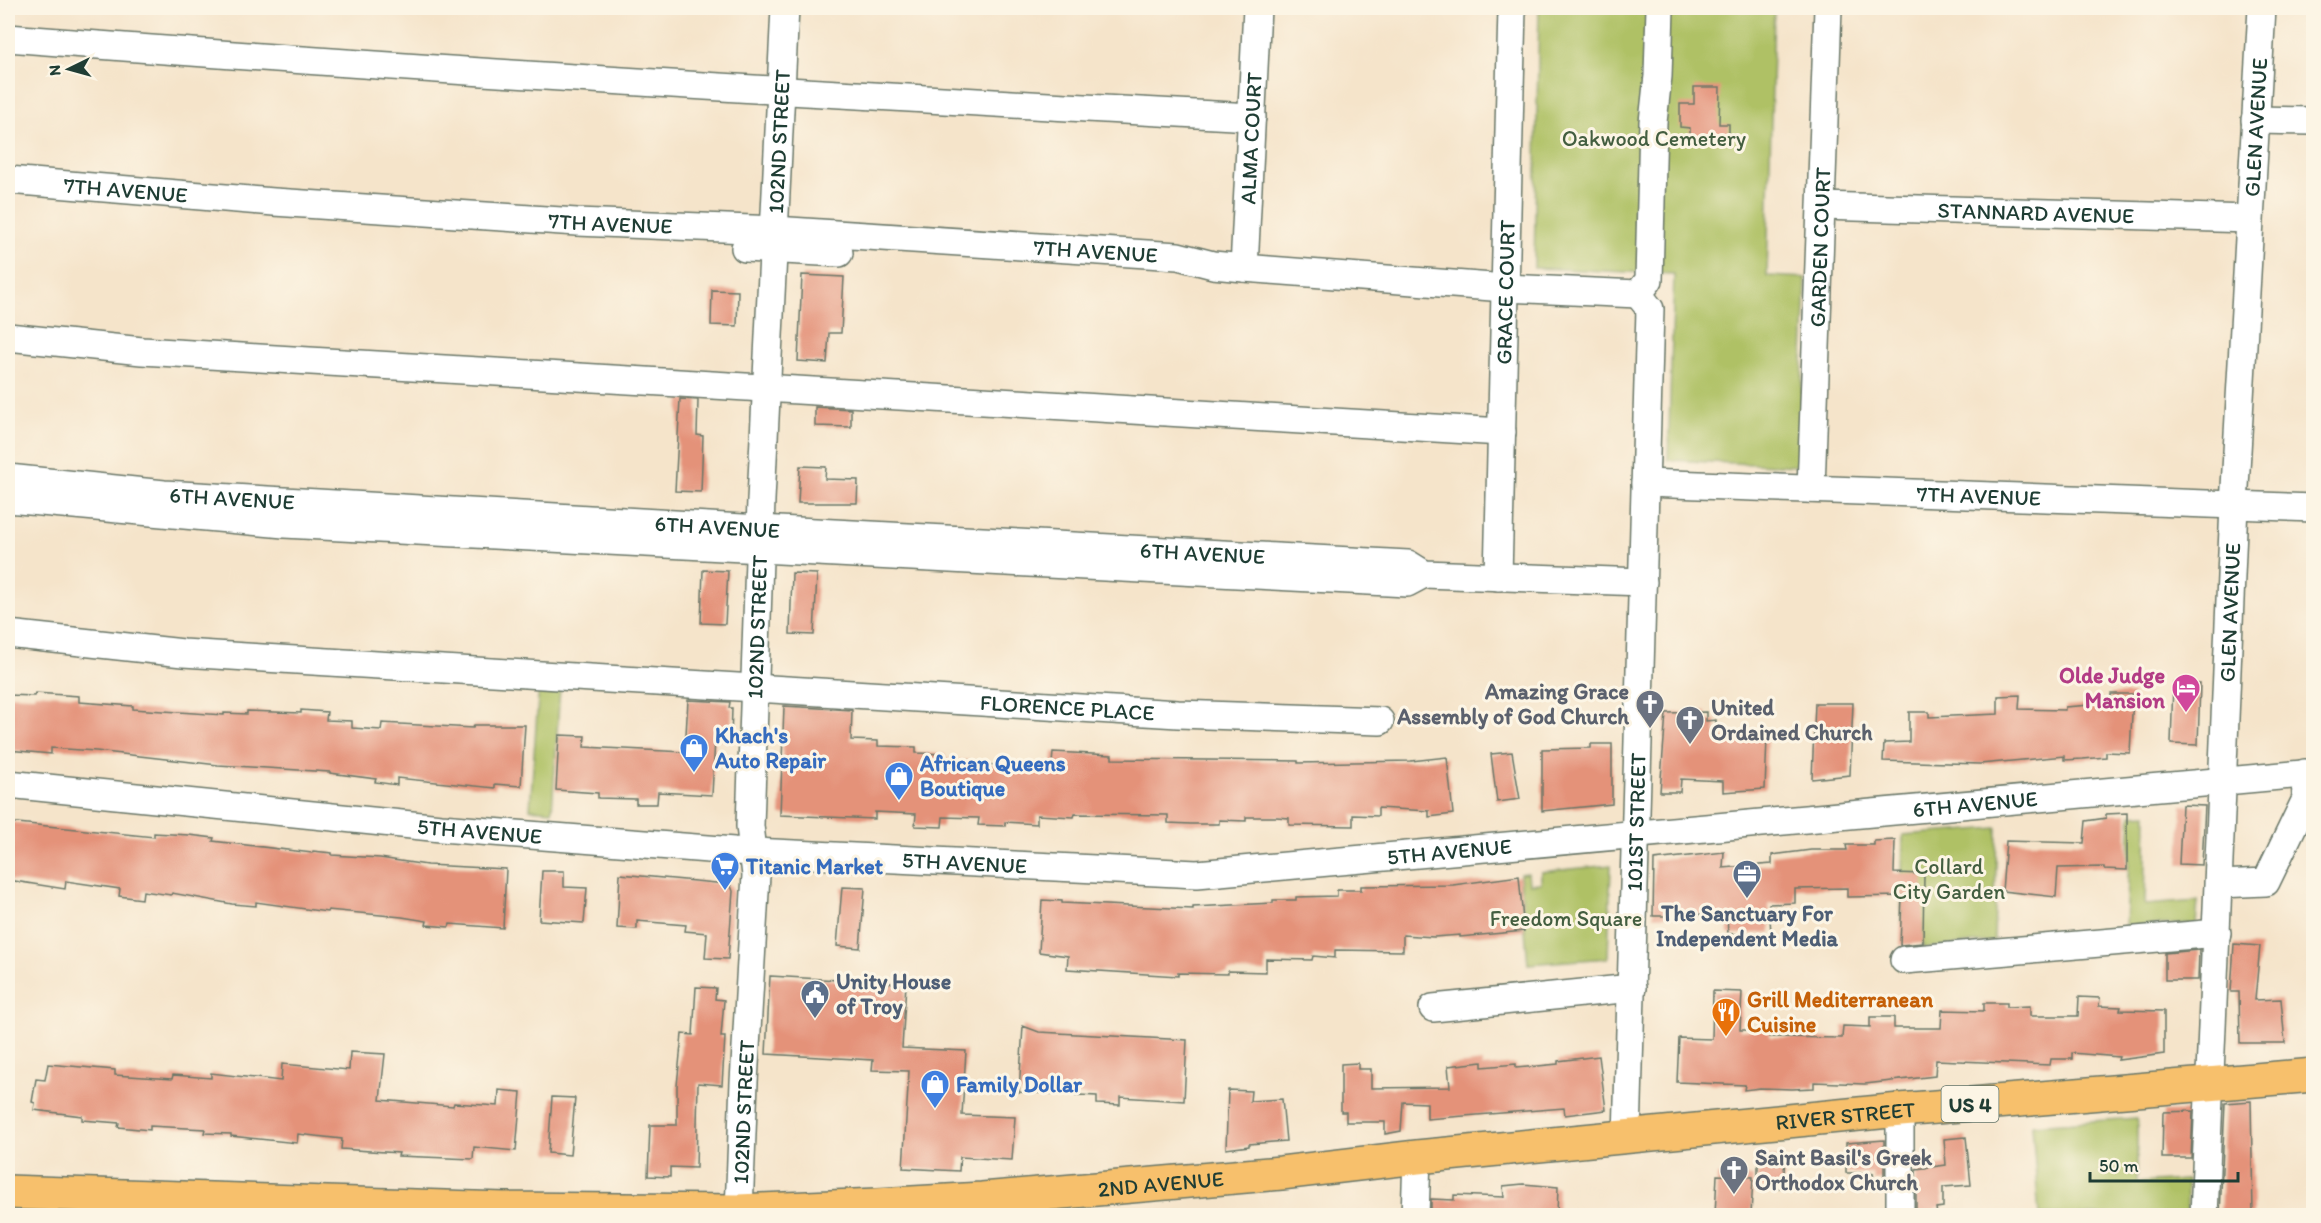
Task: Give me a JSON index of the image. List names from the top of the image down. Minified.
{"streets":{"main road":["US 4","RIVER STREET","2ND AVENUE"],"street":["GLEN AVENUE","ALMA COURT","102ND STREET","7TH AVENUE","STANNARD AVENUE","GARDEN COURT","GRACE COURT","6TH AVENUE","FLORENCE PLACE","101ST STREET","5TH AVENUE"]},"crossings":[["GLEN AVENUE","7TH AVENUE"],["GLEN AVENUE","STANNARD AVENUE"],["GLEN AVENUE","6TH AVENUE"],["GLEN AVENUE","RIVER STREET"],["ALMA COURT","7TH AVENUE"],["102ND STREET","7TH AVENUE"],["102ND STREET","6TH AVENUE"],["102ND STREET","FLORENCE PLACE"],["102ND STREET","5TH AVENUE"],["102ND STREET","2ND AVENUE"],["7TH AVENUE","GARDEN COURT"],["7TH AVENUE","GRACE COURT"],["7TH AVENUE","101ST STREET"],["STANNARD AVENUE","GARDEN COURT"],["GRACE COURT","6TH AVENUE"],["6TH AVENUE","101ST STREET"],["6TH AVENUE","5TH AVENUE"],["101ST STREET","5TH AVENUE"],["101ST STREET","RIVER STREET"],["101ST STREET","2ND AVENUE"],["RIVER STREET","2ND AVENUE"]],"parks":["Oakwood Cemetery","Collard City Garden","Freedom Square"],"places":{"hotel":["Olde Judge Mansion"],"church":["Amazing Grace Assembly of God Church","United Ordained Church","Saint Basil's Greek Orthodox Church"],"shop":["Khach's Auto Repair","African Queens Boutique","Family Dollar"],"supermarket":["Titanic Market"],"office":["The Sanctuary For Independent Media"],"public building":["Unity House of Troy"],"restaurant":["Grill Mediterranean Cuisine"]},"scale_bar":"50 m","north":"left"}
